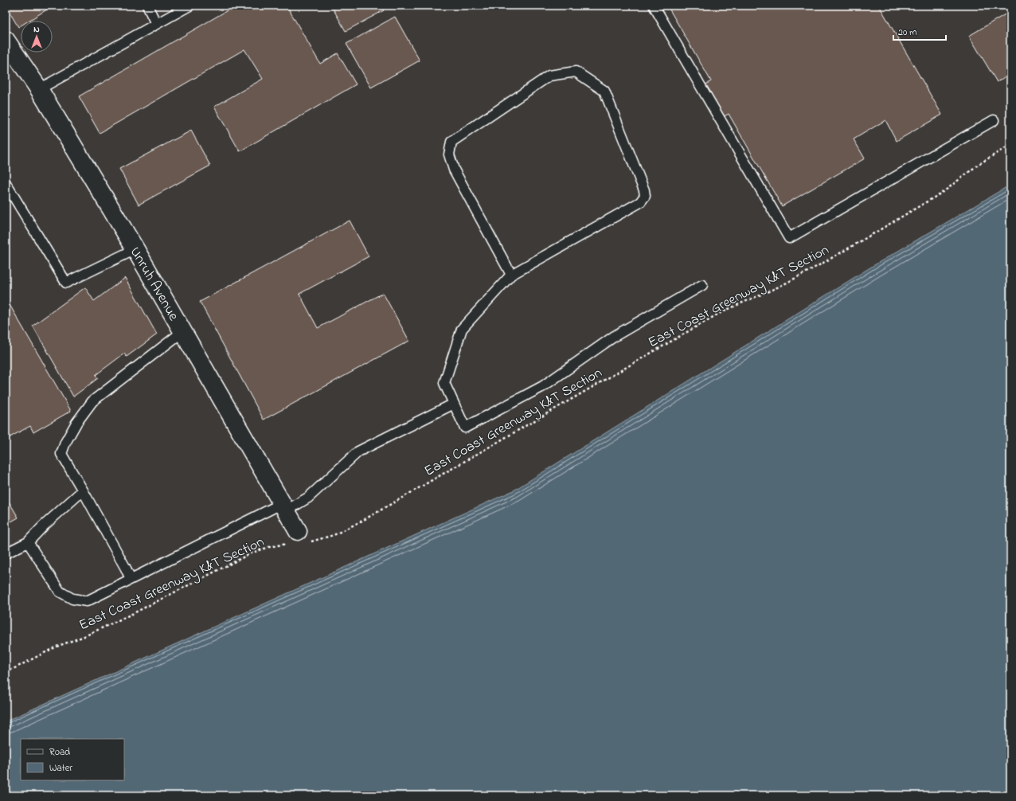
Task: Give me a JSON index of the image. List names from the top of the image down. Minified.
{"streets":{"street":["Unruh Avenue"],"path":["East Coast Greenway K&T Section"]},"crossings":[["Unruh Avenue","East Coast Greenway K&T Section"]],"legend":["Road","Water"],"scale_bar":"20 m","north":"top"}
